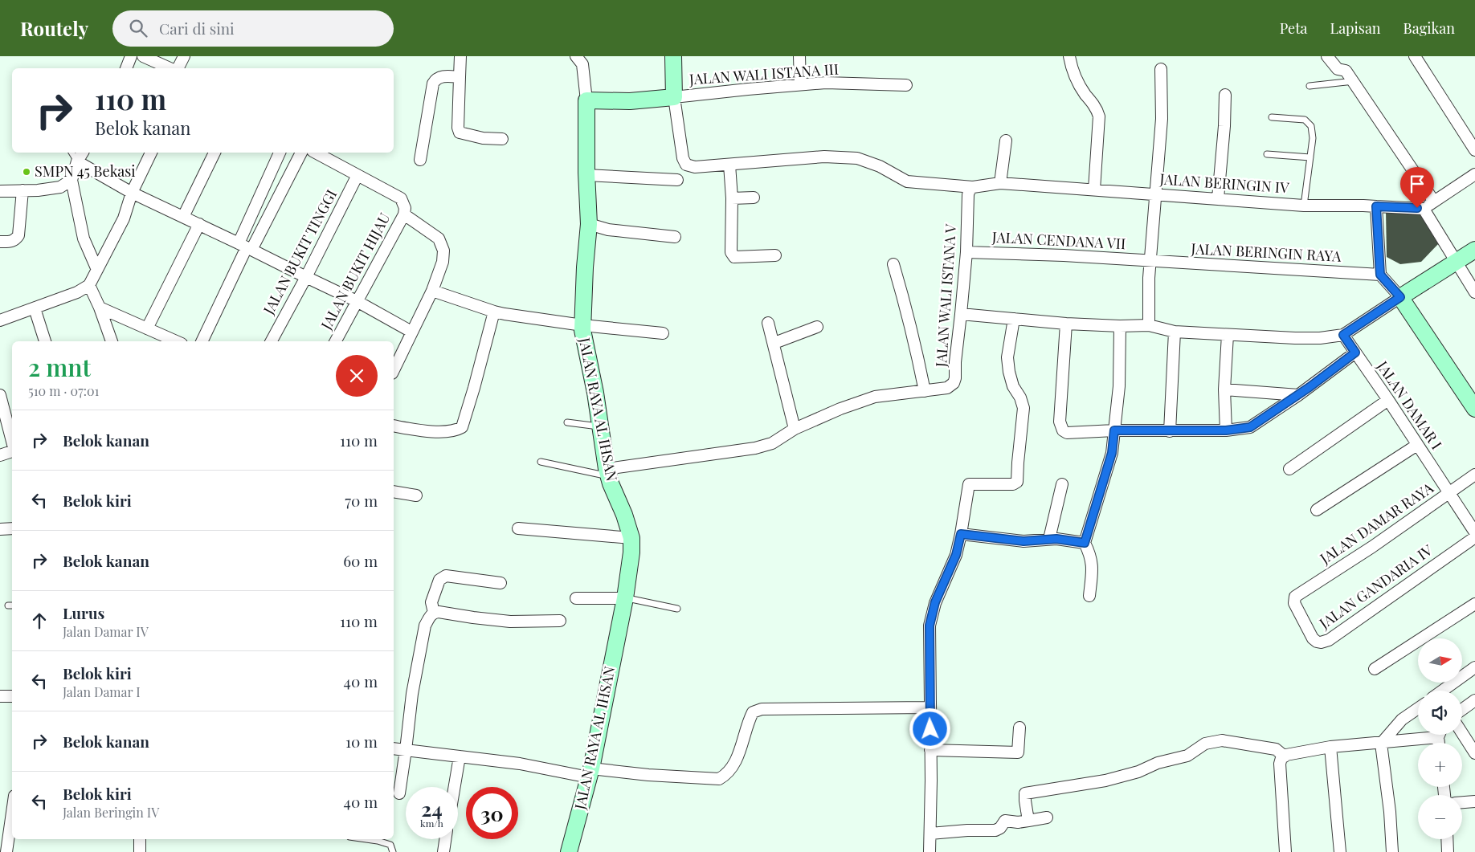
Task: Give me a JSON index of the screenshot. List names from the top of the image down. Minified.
{"streets":{"street":["JALAN WALI ISTANA III","JALAN BERINGIN IV","JALAN CENDANA VII","JALAN BUKIT TINGGI","JALAN BERINGIN RAYA","JALAN BUKIT HIJAU","JALAN WALI ISTANA V","JALAN DAMAR I","JALAN RAYA AL IHSAN","JALAN DAMAR RAYA","JALAN GANDARIA IV"]},"crossings":[["JALAN WALI ISTANA III","JALAN BERINGIN IV"],["JALAN WALI ISTANA III","JALAN WALI ISTANA V"],["JALAN BERINGIN IV","JALAN WALI ISTANA V"],["JALAN CENDANA VII","JALAN BERINGIN RAYA"],["JALAN CENDANA VII","JALAN WALI ISTANA V"],["JALAN WALI ISTANA V","JALAN RAYA AL IHSAN"],["JALAN DAMAR I","JALAN DAMAR RAYA"],["JALAN DAMAR RAYA","JALAN GANDARIA IV"]],"places":["SMPN 45 Bekasi"],"north":"right","page":{"header":"Routely","search":"Cari di sini","nav":["Peta","Lapisan","Bagikan"],"turn":["110 m","Belok kanan"],"heading":["2 mnt","510 m · 07:01"],"list":[{"name":"Belok kanan","value":"110 m"},{"name":"Belok kiri","value":"70 m"},{"name":"Belok kanan","value":"60 m"},{"name":"Lurus","note":"Jalan Damar IV","value":"110 m"},{"name":"Belok kiri","note":"Jalan Damar I","value":"40 m"},{"name":"Belok kanan","value":"10 m"},{"name":"Belok kiri","note":"Jalan Beringin IV","value":"40 m"}],"map_buttons":["+","−"],"speed":"24 km/h","limit":"30"}}
